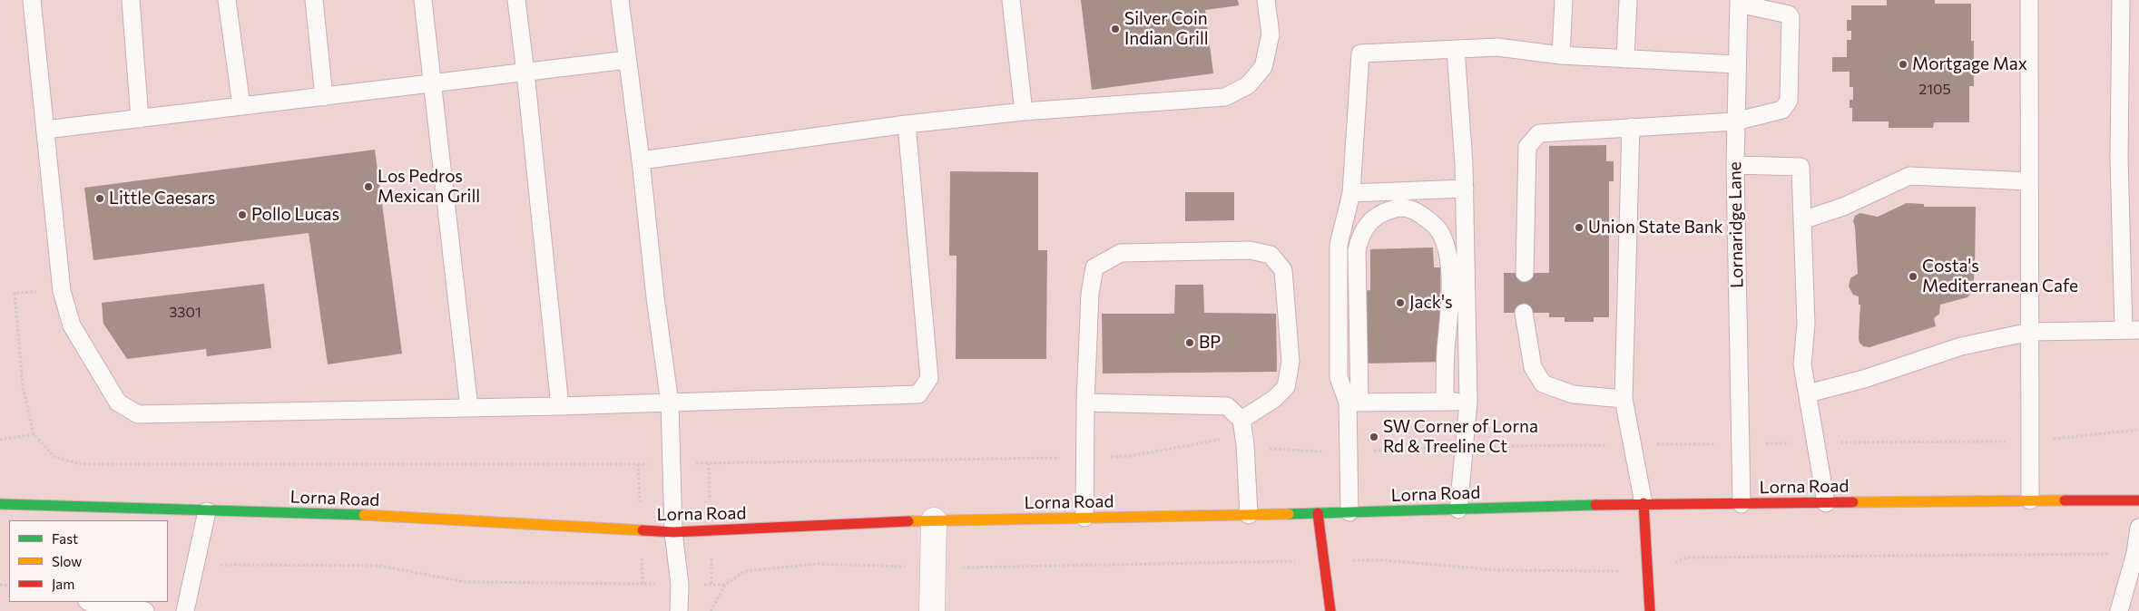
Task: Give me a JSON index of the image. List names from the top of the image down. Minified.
{"streets":{"street":["Lorna Road"],"lane":["Lornaridge Lane"]},"crossings":[["Lornaridge Lane","Lorna Road"]],"places":["Silver Coin Indian Grill","Mortgage Max","Los Pedros Mexican Grill","Little Caesars","Pollo Lucas","Union State Bank","Costa's Mediterranean Cafe","Jack's","BP","SW Corner of Lorna Rd & Treeline Ct"],"house_numbers":["2105","3301"],"legend":["Fast","Slow","Jam"]}
